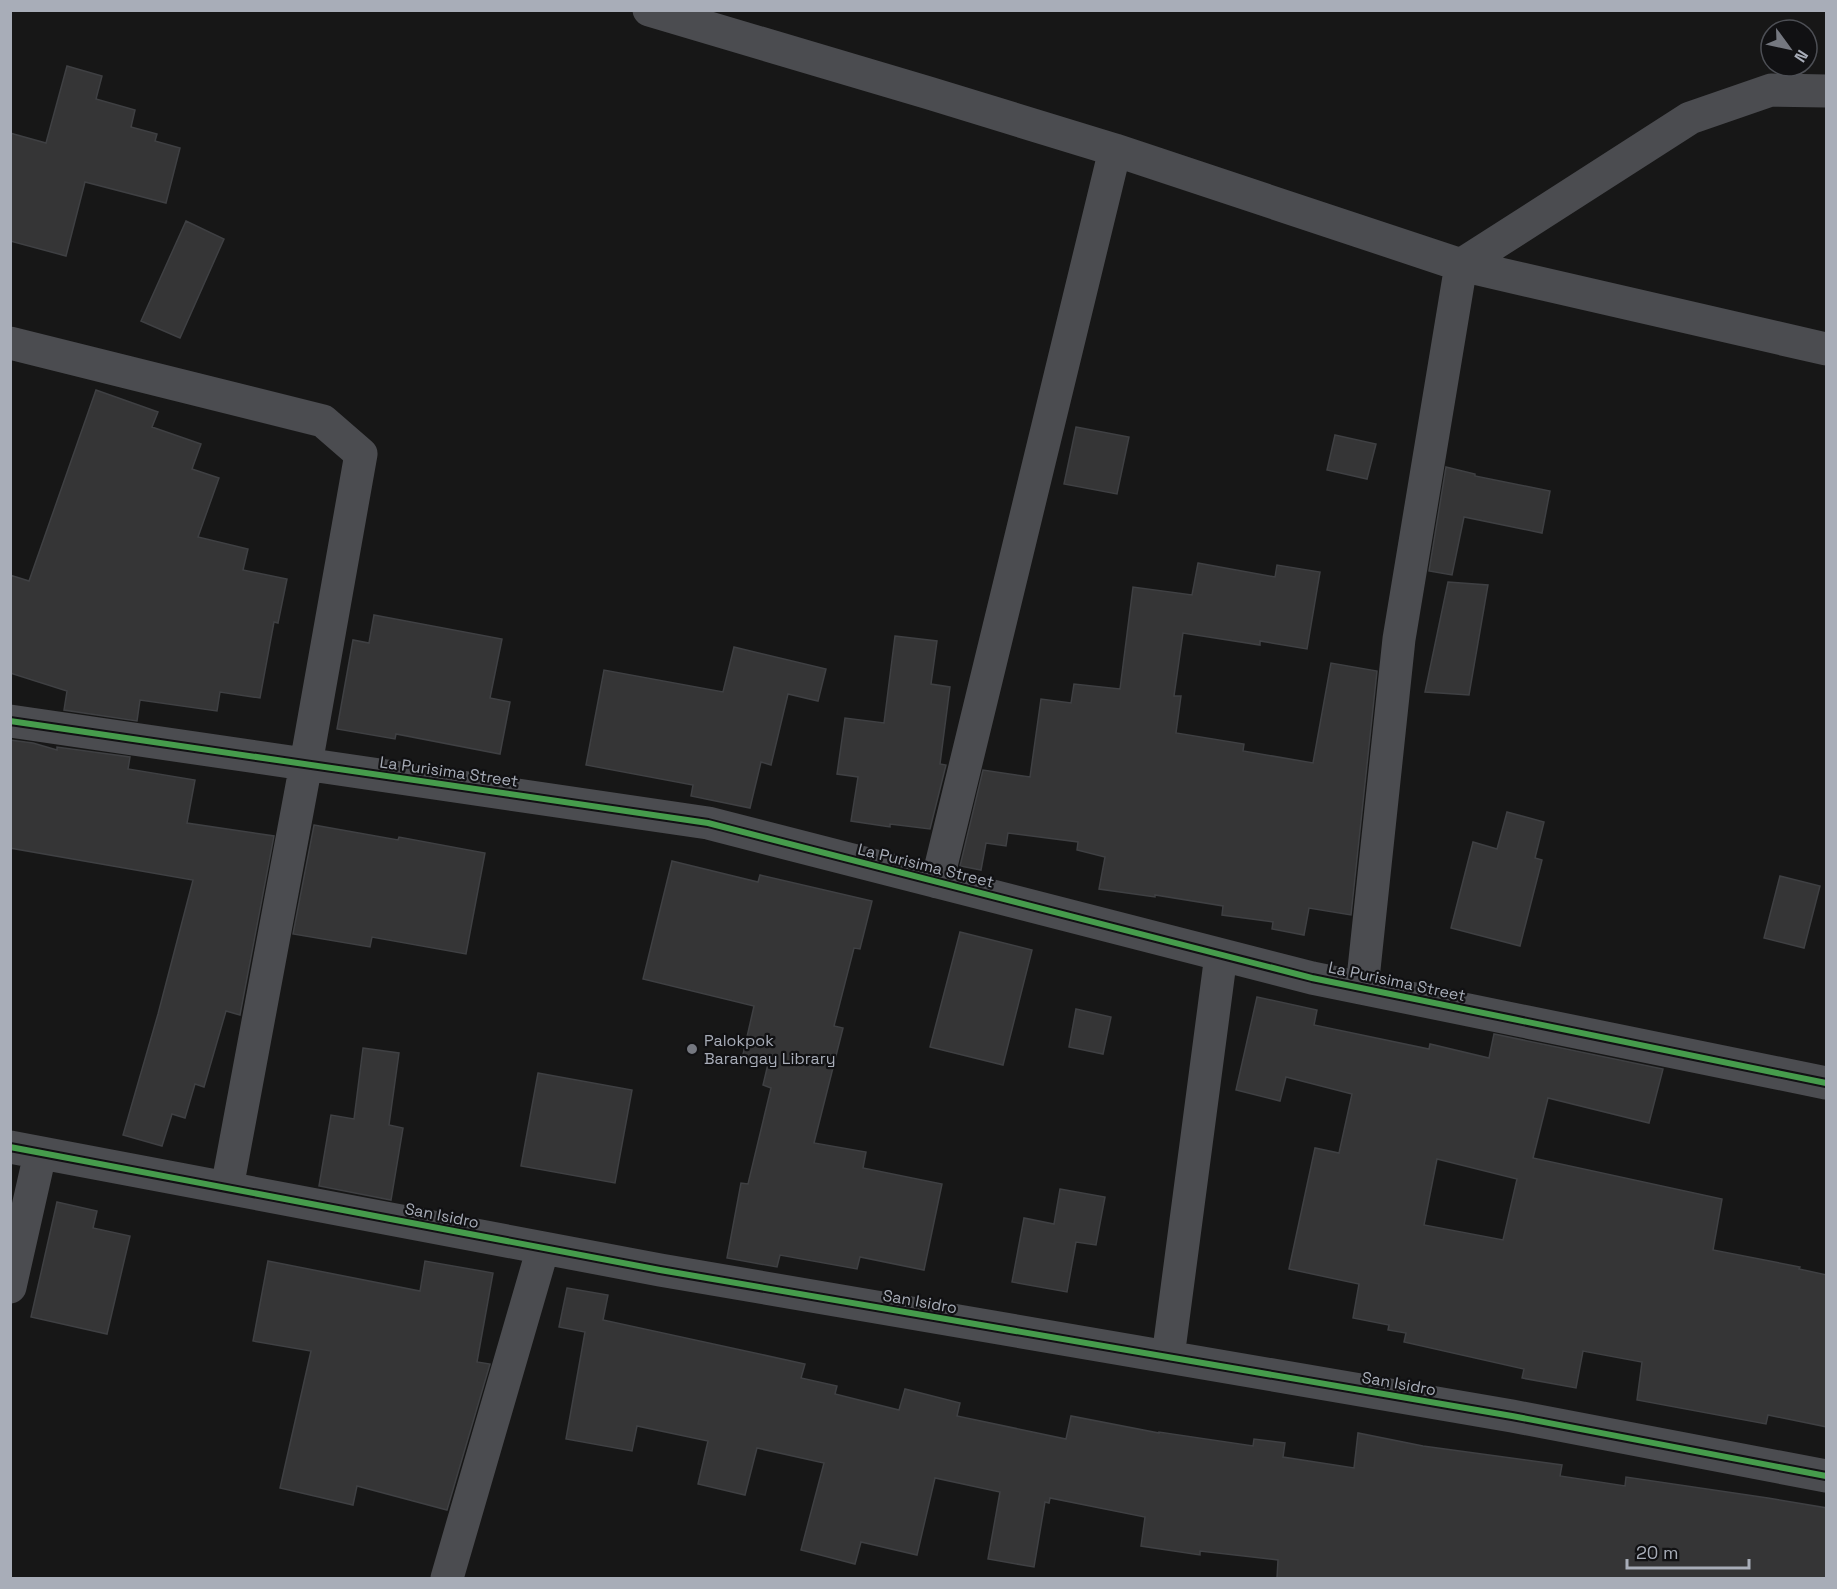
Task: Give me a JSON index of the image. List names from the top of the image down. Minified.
{"streets":{"street":["La Purisima Street","San Isidro"]},"places":["Palokpok Barangay Library"],"scale_bar":"20 m","north":"bottom right"}
